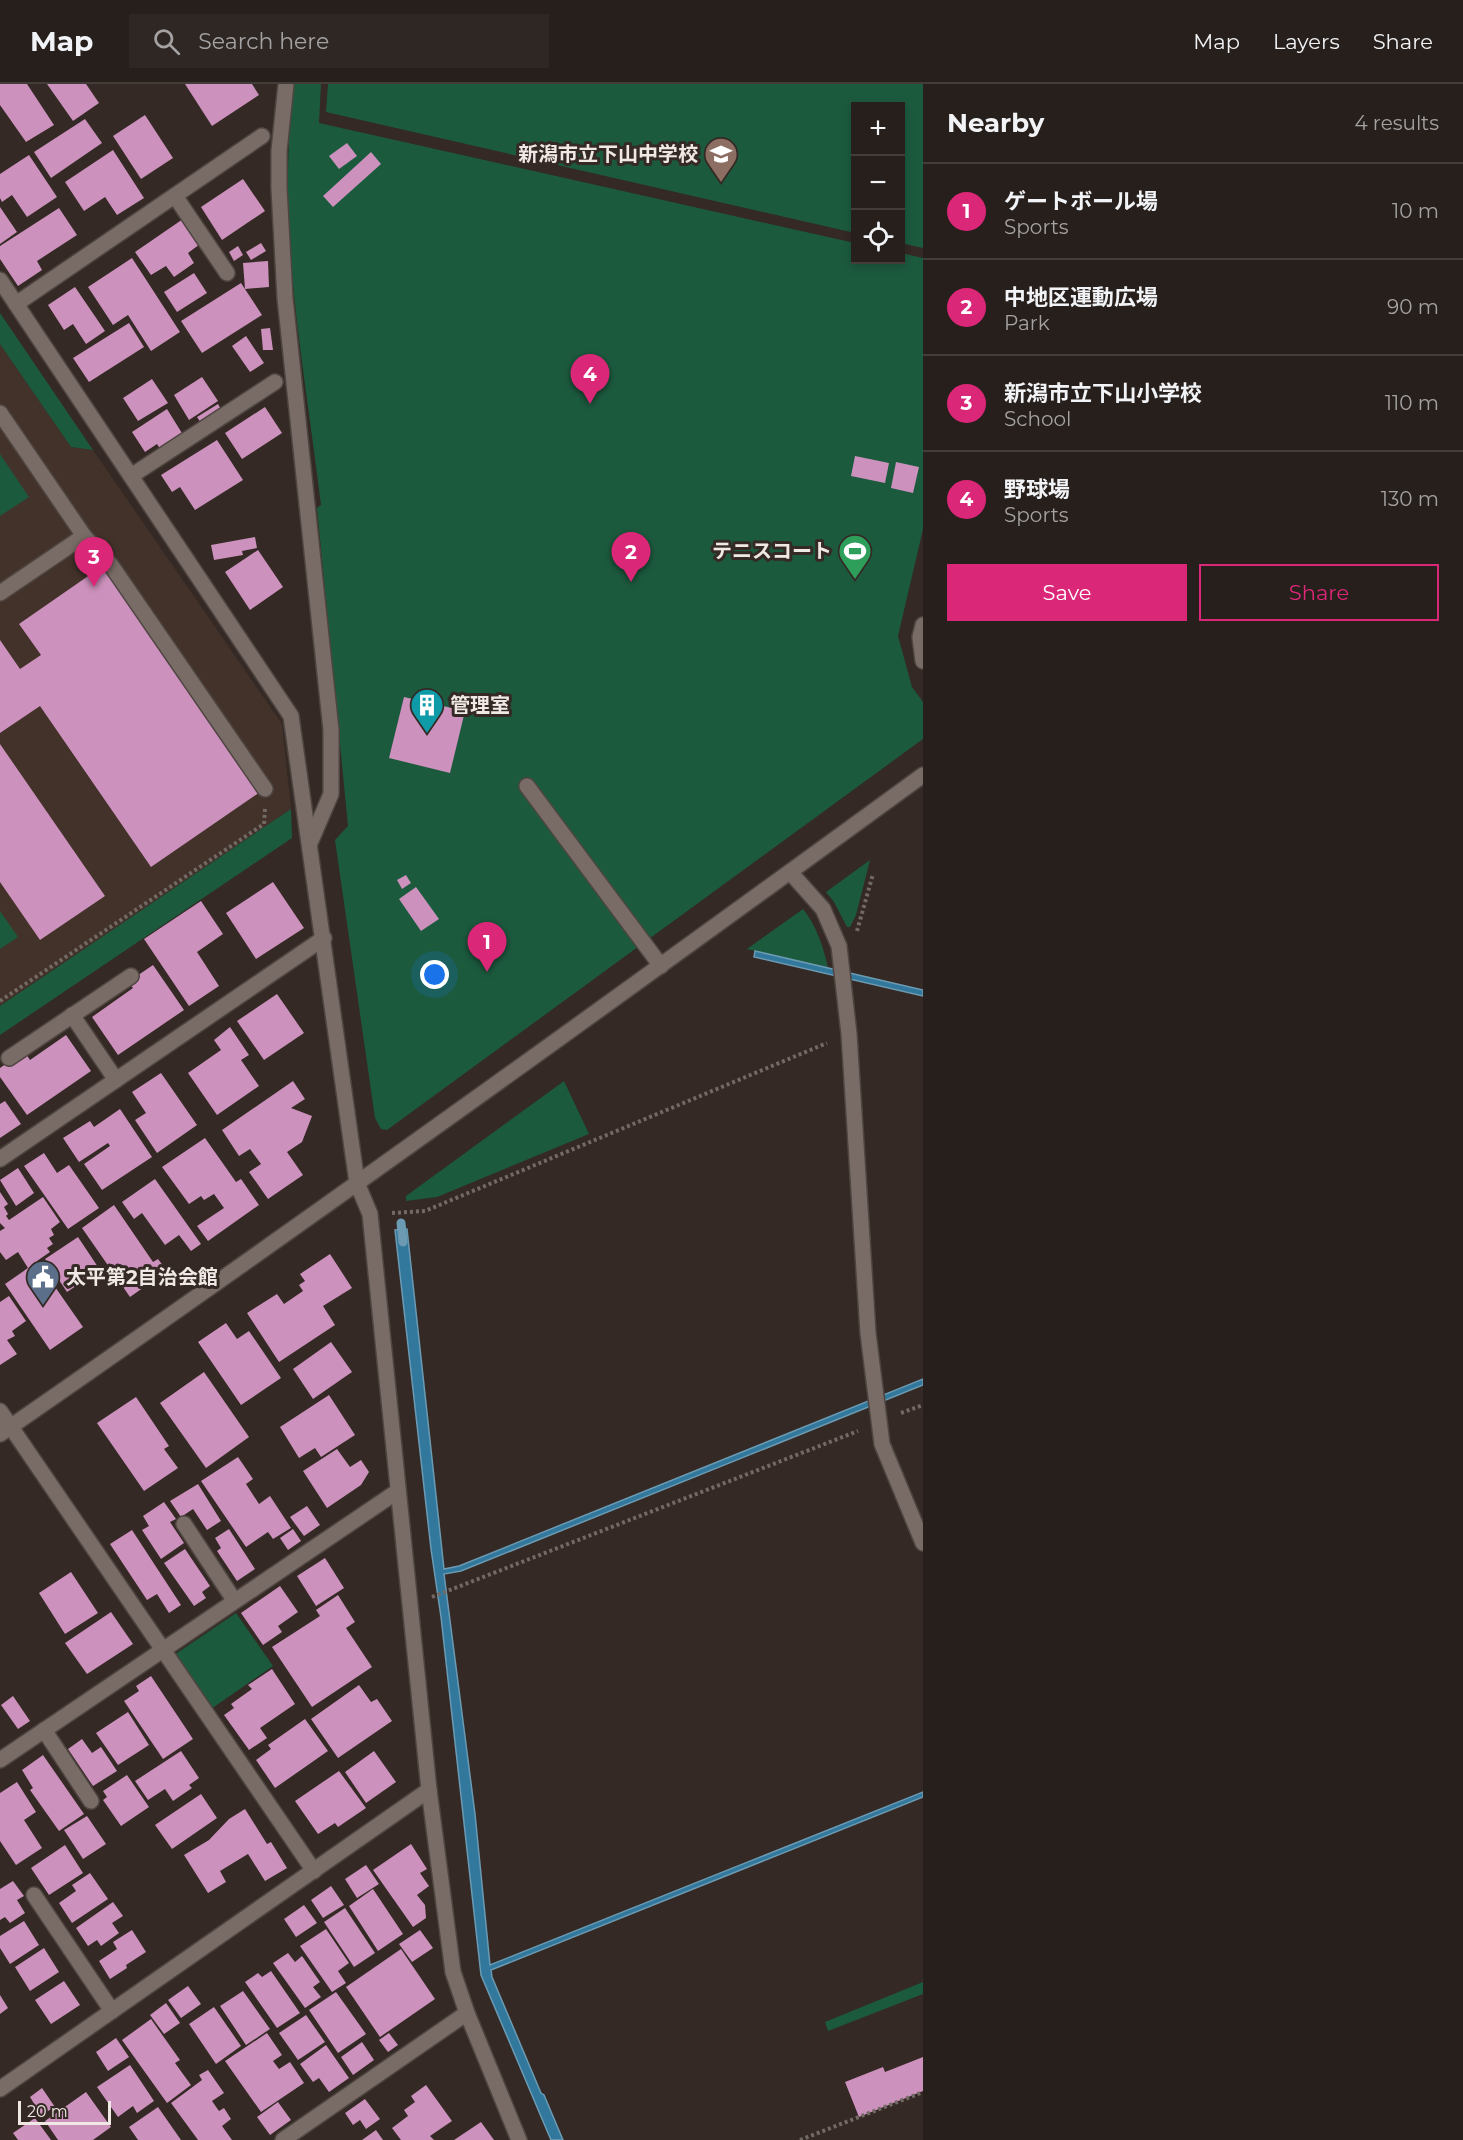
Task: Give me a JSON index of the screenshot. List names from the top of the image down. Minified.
{"places":{"school or university":["新潟市立下山中学校"],"sports":["テニスコート"],"building":["管理室"],"public building":["太平第2自治会館"]},"scale_bar":"20 m","page":{"header":"Map","search":"Search here","nav":["Map","Layers","Share"],"heading":["Nearby","4 results"],"map_buttons":["+","−"],"list":[{"mark":"1","name":"ゲートボール場","note":"Sports","value":"10 m"},{"mark":"2","name":"中地区運動広場","note":"Park","value":"90 m"},{"mark":"3","name":"新潟市立下山小学校","note":"School","value":"110 m"},{"mark":"4","name":"野球場","note":"Sports","value":"130 m"}],"pins":["4","2","3","1"],"buttons":["Save","Share"],"scale":"20 m"}}
